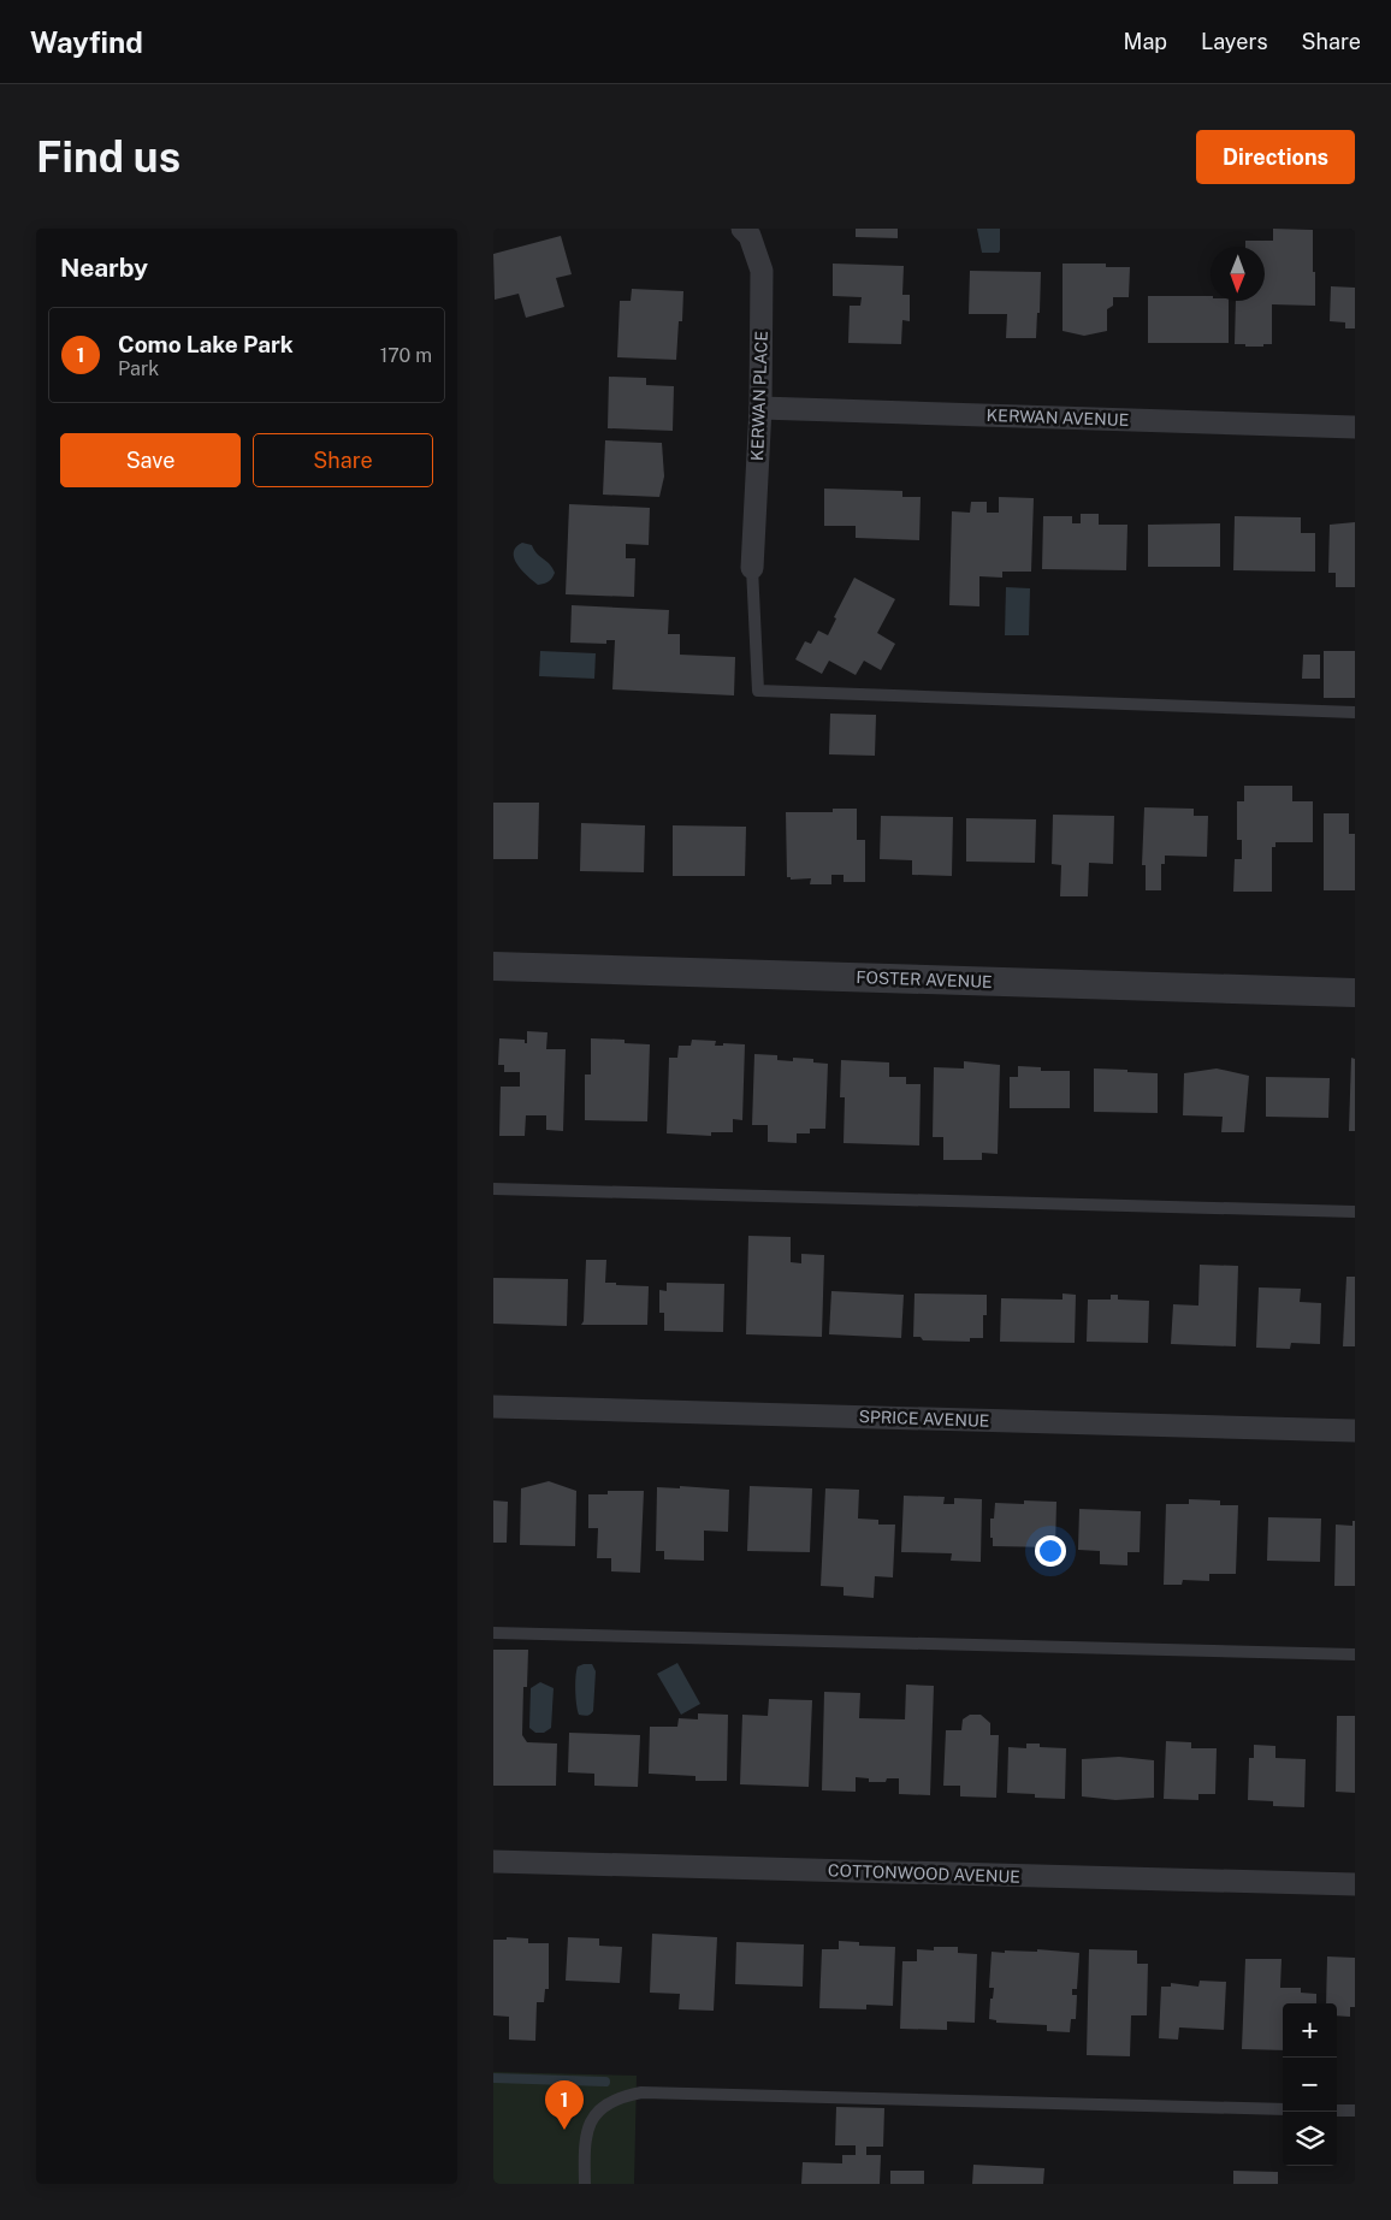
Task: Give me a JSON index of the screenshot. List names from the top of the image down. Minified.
{"streets":{"street":["KERWAN PLACE","KERWAN AVENUE","FOSTER AVENUE","SPRICE AVENUE","COTTONWOOD AVENUE"]},"crossings":[["KERWAN PLACE","KERWAN AVENUE"]],"north":"bottom","page":{"header":"Wayfind","nav":["Map","Layers","Share"],"buttons":["Directions",["Save","Share"]],"title":"Find us","heading":"Nearby","list":[{"mark":"1","name":"Como Lake Park","note":"Park","value":"170 m"}],"map_buttons":["+","−"],"pins":"1"}}
